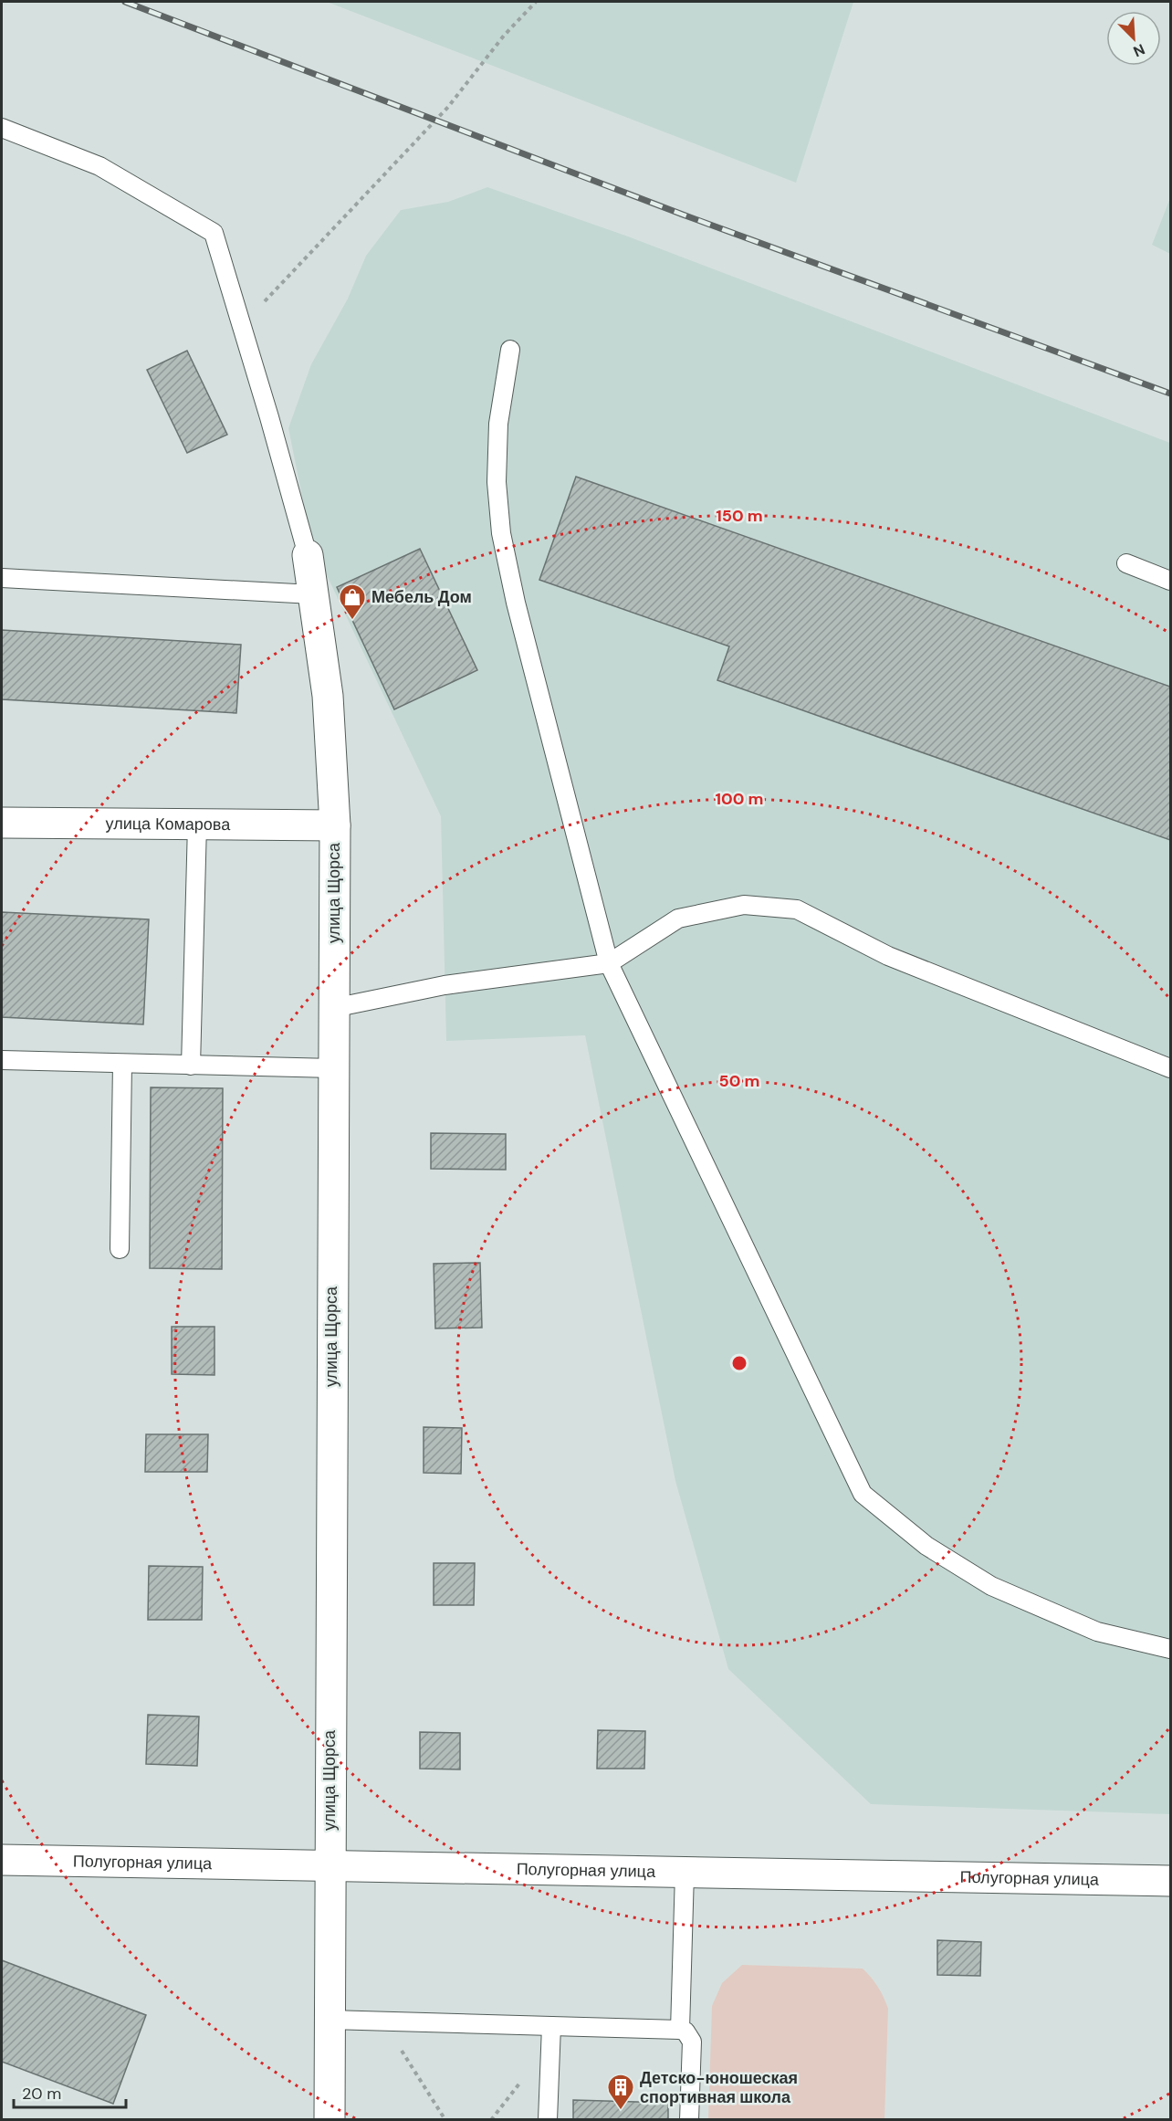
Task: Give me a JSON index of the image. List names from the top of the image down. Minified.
{"streets":{"street":["улица Комарова","улица Щорса","Полугорная улица"]},"crossings":[["улица Комарова","улица Щорса"],["улица Щорса","Полугорная улица"]],"places":{"shop":["Мебель Дом"],"building":["Детско-юношеская спортивная школа"]},"scale_bar":"20 m","north":"bottom right","rings":["150 m","100 m","50 m"]}
